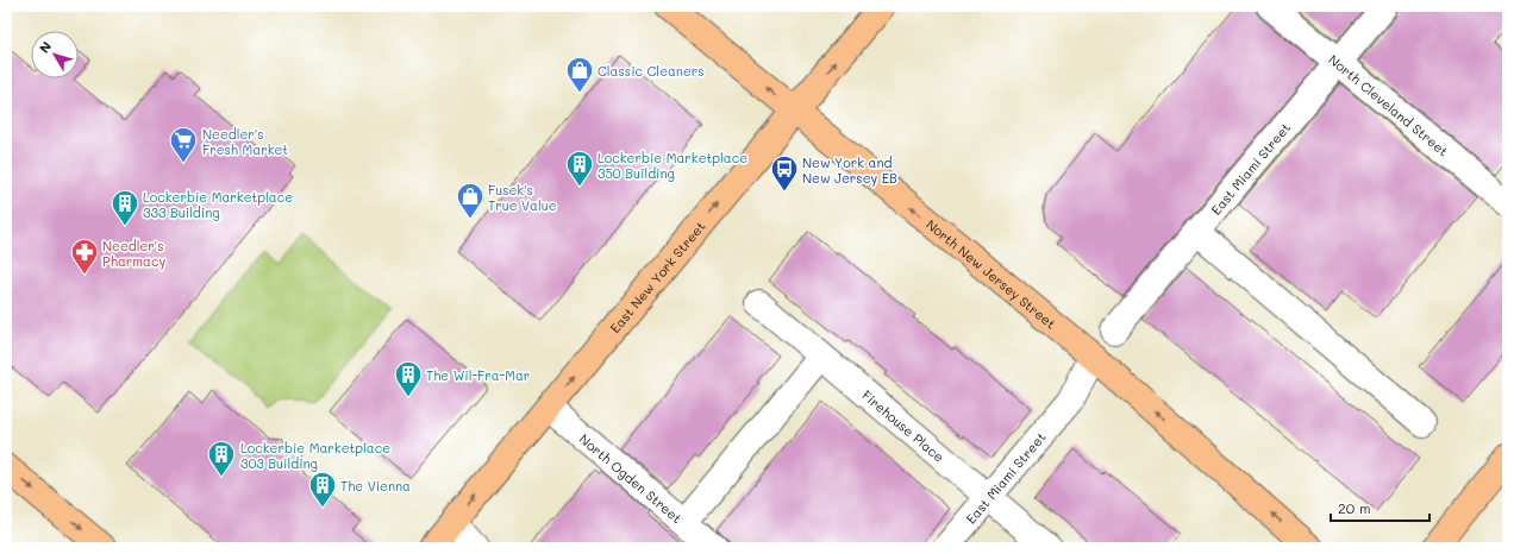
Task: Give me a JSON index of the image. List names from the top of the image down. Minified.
{"streets":{"main road":["North New Jersey Street","East New York Street"],"street":["North Cleveland Street","East Miami Street","Firehouse Place","North Ogden Street"]},"crossings":[["North Cleveland Street","East Miami Street"],["East Miami Street","North New Jersey Street"],["East Miami Street","Firehouse Place"],["North New Jersey Street","East New York Street"],["East New York Street","North Ogden Street"]],"one_way":["North New Jersey Street","East New York Street"],"places":{"shop":["Classic Cleaners","Fusek's True Value"],"supermarket":["Needler's Fresh Market"],"building":["Lockerbie Marketplace 350 Building","Lockerbie Marketplace 333 Building","The Wil-Fra-Mar","Lockerbie Marketplace 303 Building","The Vienna"],"bus stop":["New York and New Jersey EB"],"pharmacy":["Needler's Pharmacy"]},"scale_bar":"20 m","north":"top left"}
